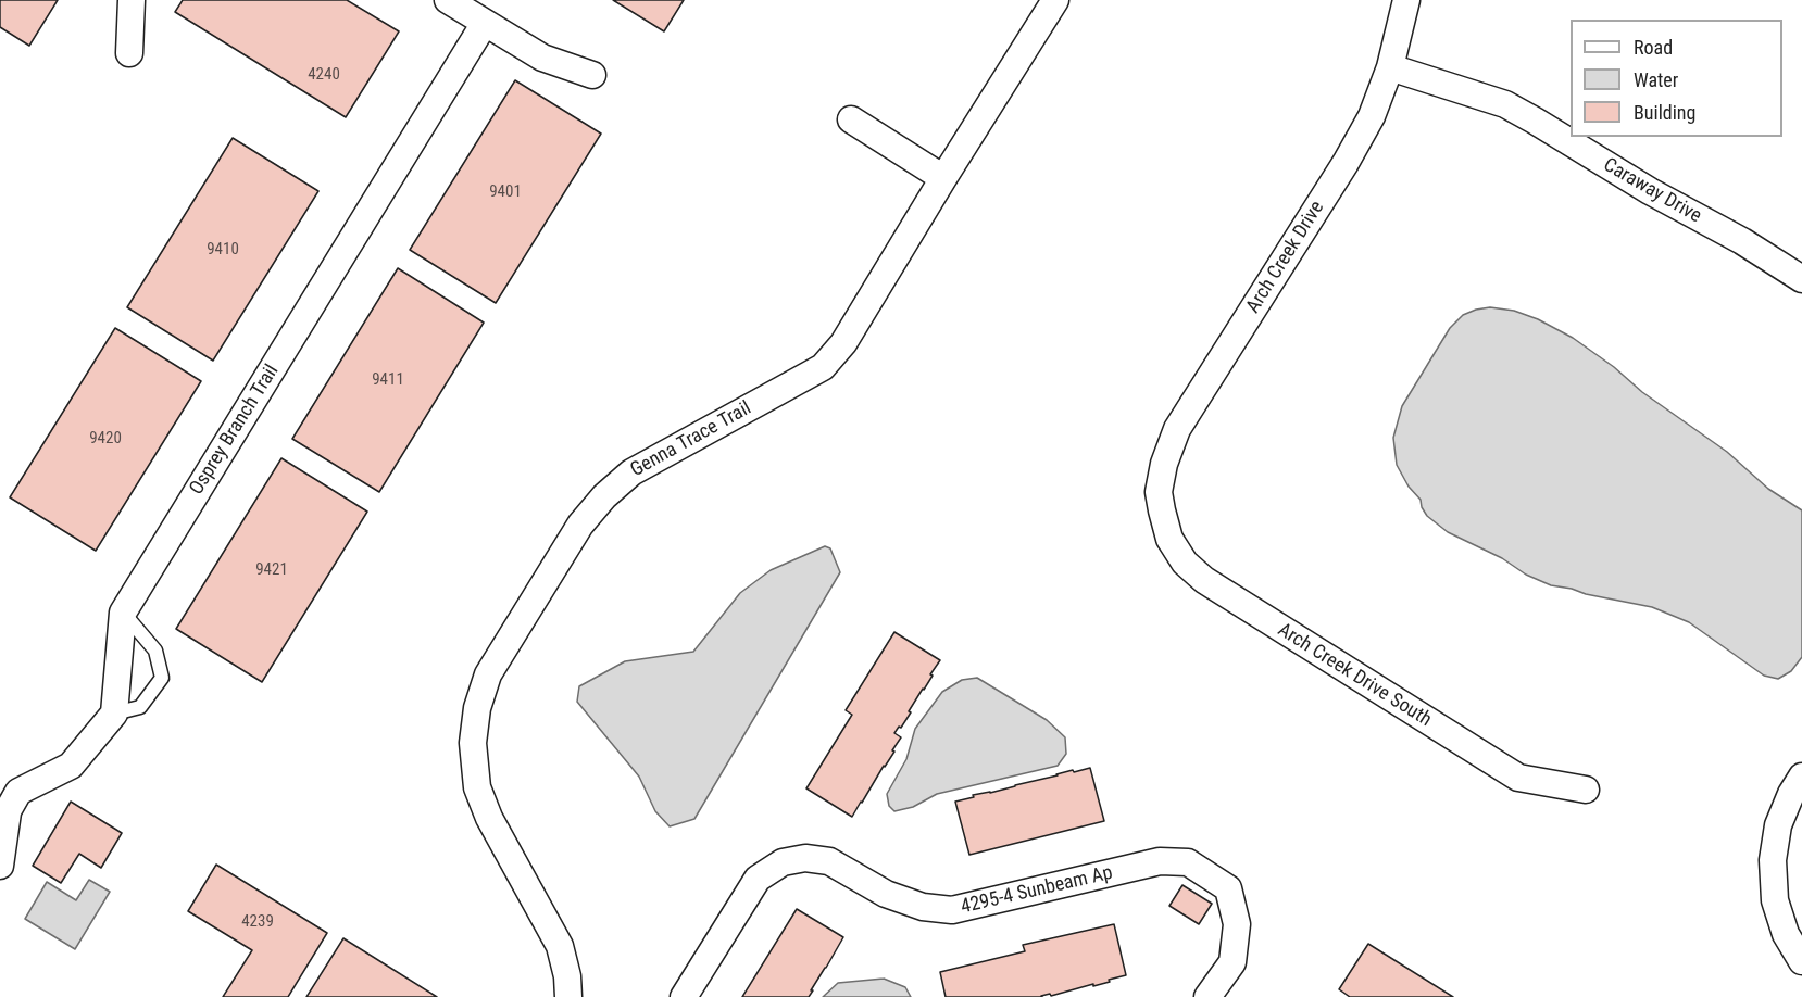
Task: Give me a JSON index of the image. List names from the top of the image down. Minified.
{"streets":{"street":["Caraway Drive","Arch Creek Drive","Osprey Branch Trail","Genna Trace Trail","Arch Creek Drive South","4295-4 Sunbeam Ap"]},"crossings":[["Caraway Drive","Arch Creek Drive"],["Arch Creek Drive","Arch Creek Drive South"]],"house_numbers":["4240","9401","9410","9411","9420","9421","4239"],"legend":["Road","Water","Building"]}
